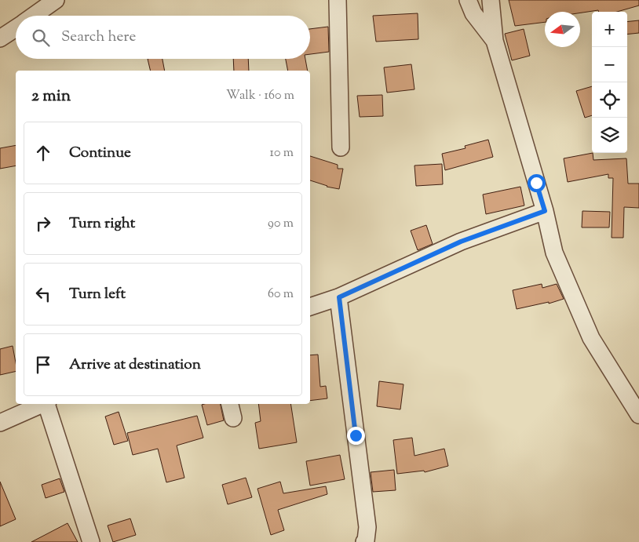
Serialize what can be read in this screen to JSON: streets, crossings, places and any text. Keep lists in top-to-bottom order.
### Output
{
  "north": "left",
  "page": {
    "map_buttons": ["+", "−"],
    "search": "Search here",
    "heading": ["2 min", "Walk · 160 m"],
    "list": [
      ["Continue", "10 m"],
      ["Turn right", "90 m"],
      ["Turn left", "60 m"],
      "Arrive at destination"
    ]
  }
}
